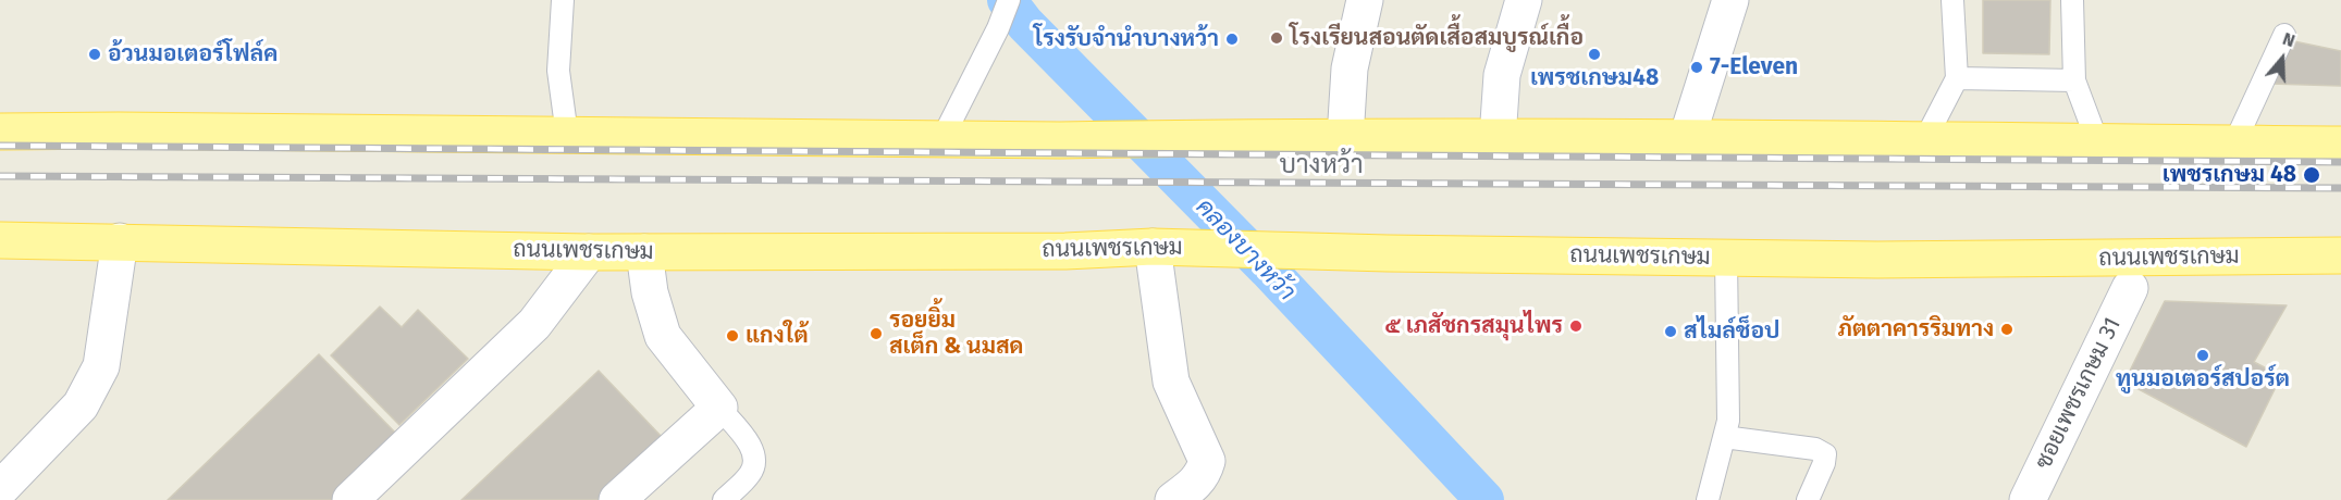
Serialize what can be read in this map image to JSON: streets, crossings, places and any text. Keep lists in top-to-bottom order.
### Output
{
  "streets": {
    "main road": ["ถนนเพชรเกษม"],
    "street": ["ซอยเพชรเกษม 31"]
  },
  "districts": ["บางหว้า"],
  "water": ["คลองบางหว้า"],
  "places": [
    "โรงเรียนสอนตัดเสื้อสมบูรณ์เกื้อ",
    "โรงรับจำนำบางหว้า",
    "อ้วนมอเตอร์โฟล์ค",
    "เพรชเกษม48",
    "7-Eleven",
    "เพชรเกษม 48",
    "๕ เภสัชกรสมุนไพร",
    "ภัตตาคารริมทาง",
    "สไมล์ช็อป",
    "รอยยิ้ม สเต็ก & นมสด",
    "แกงใต้",
    "ทูนมอเตอร์สปอร์ต"
  ],
  "north": "top"
}
